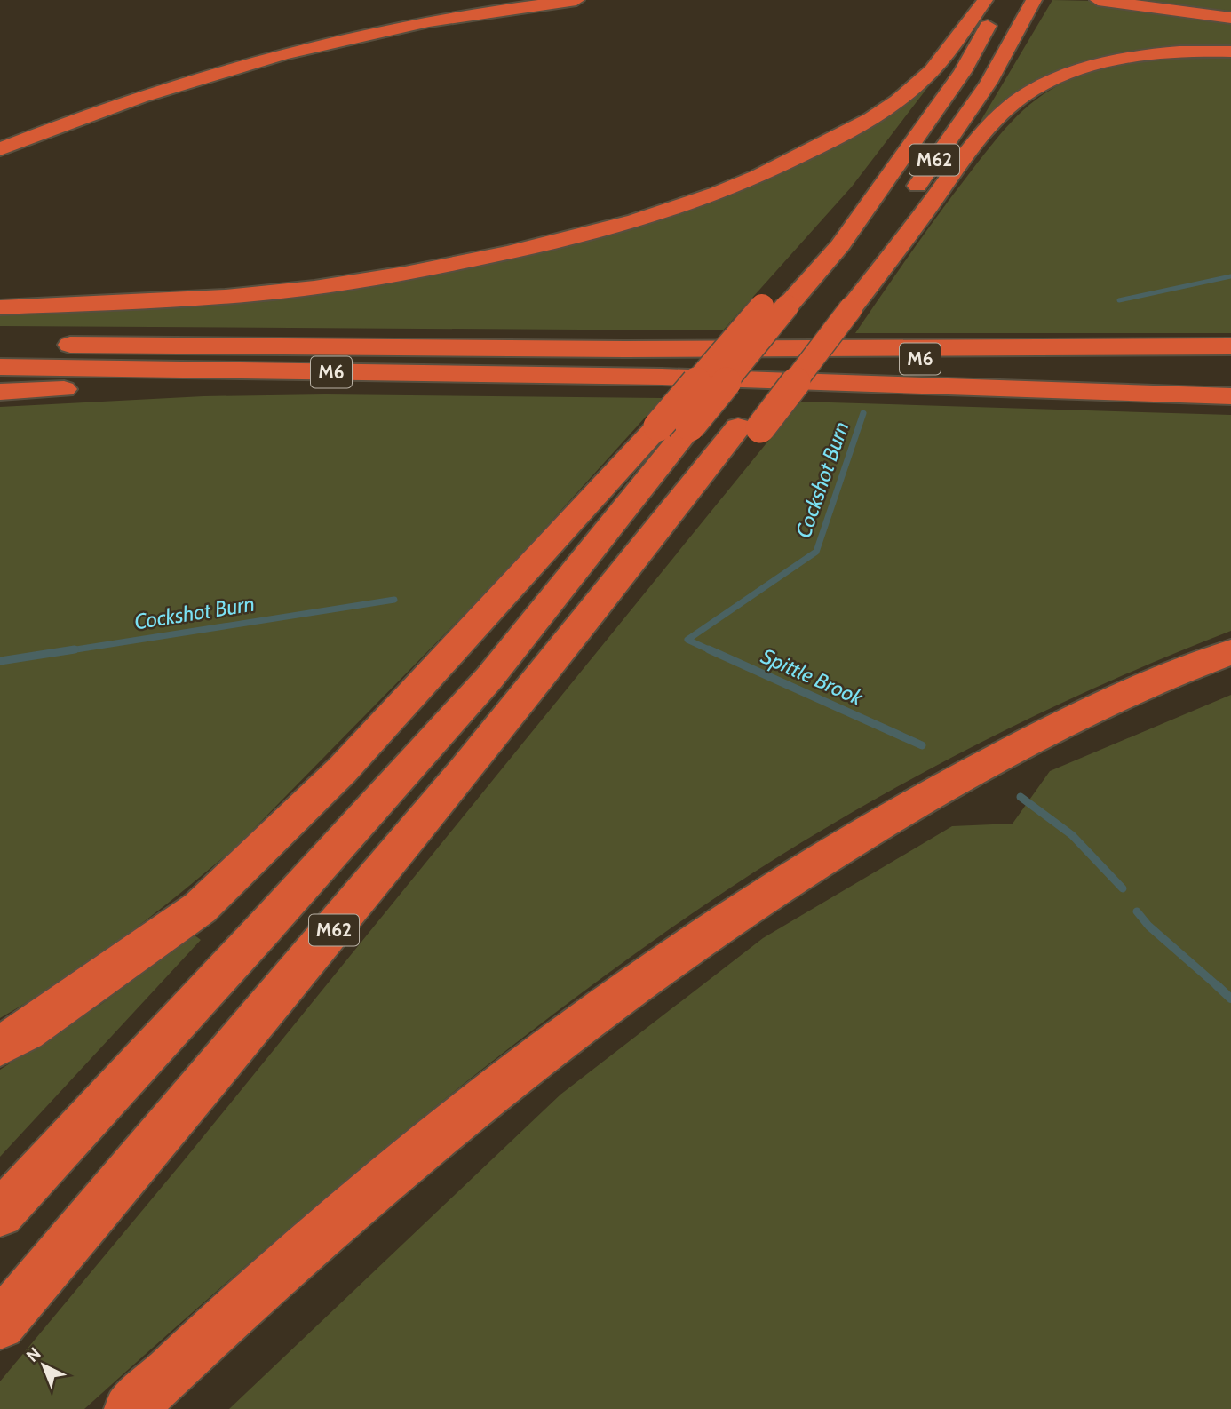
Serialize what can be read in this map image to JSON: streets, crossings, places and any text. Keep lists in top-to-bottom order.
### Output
{
  "streets": {
    "highway": ["M62", "M6"]
  },
  "water": ["Cockshot Burn", "Spittle Brook"],
  "north": "top left"
}
